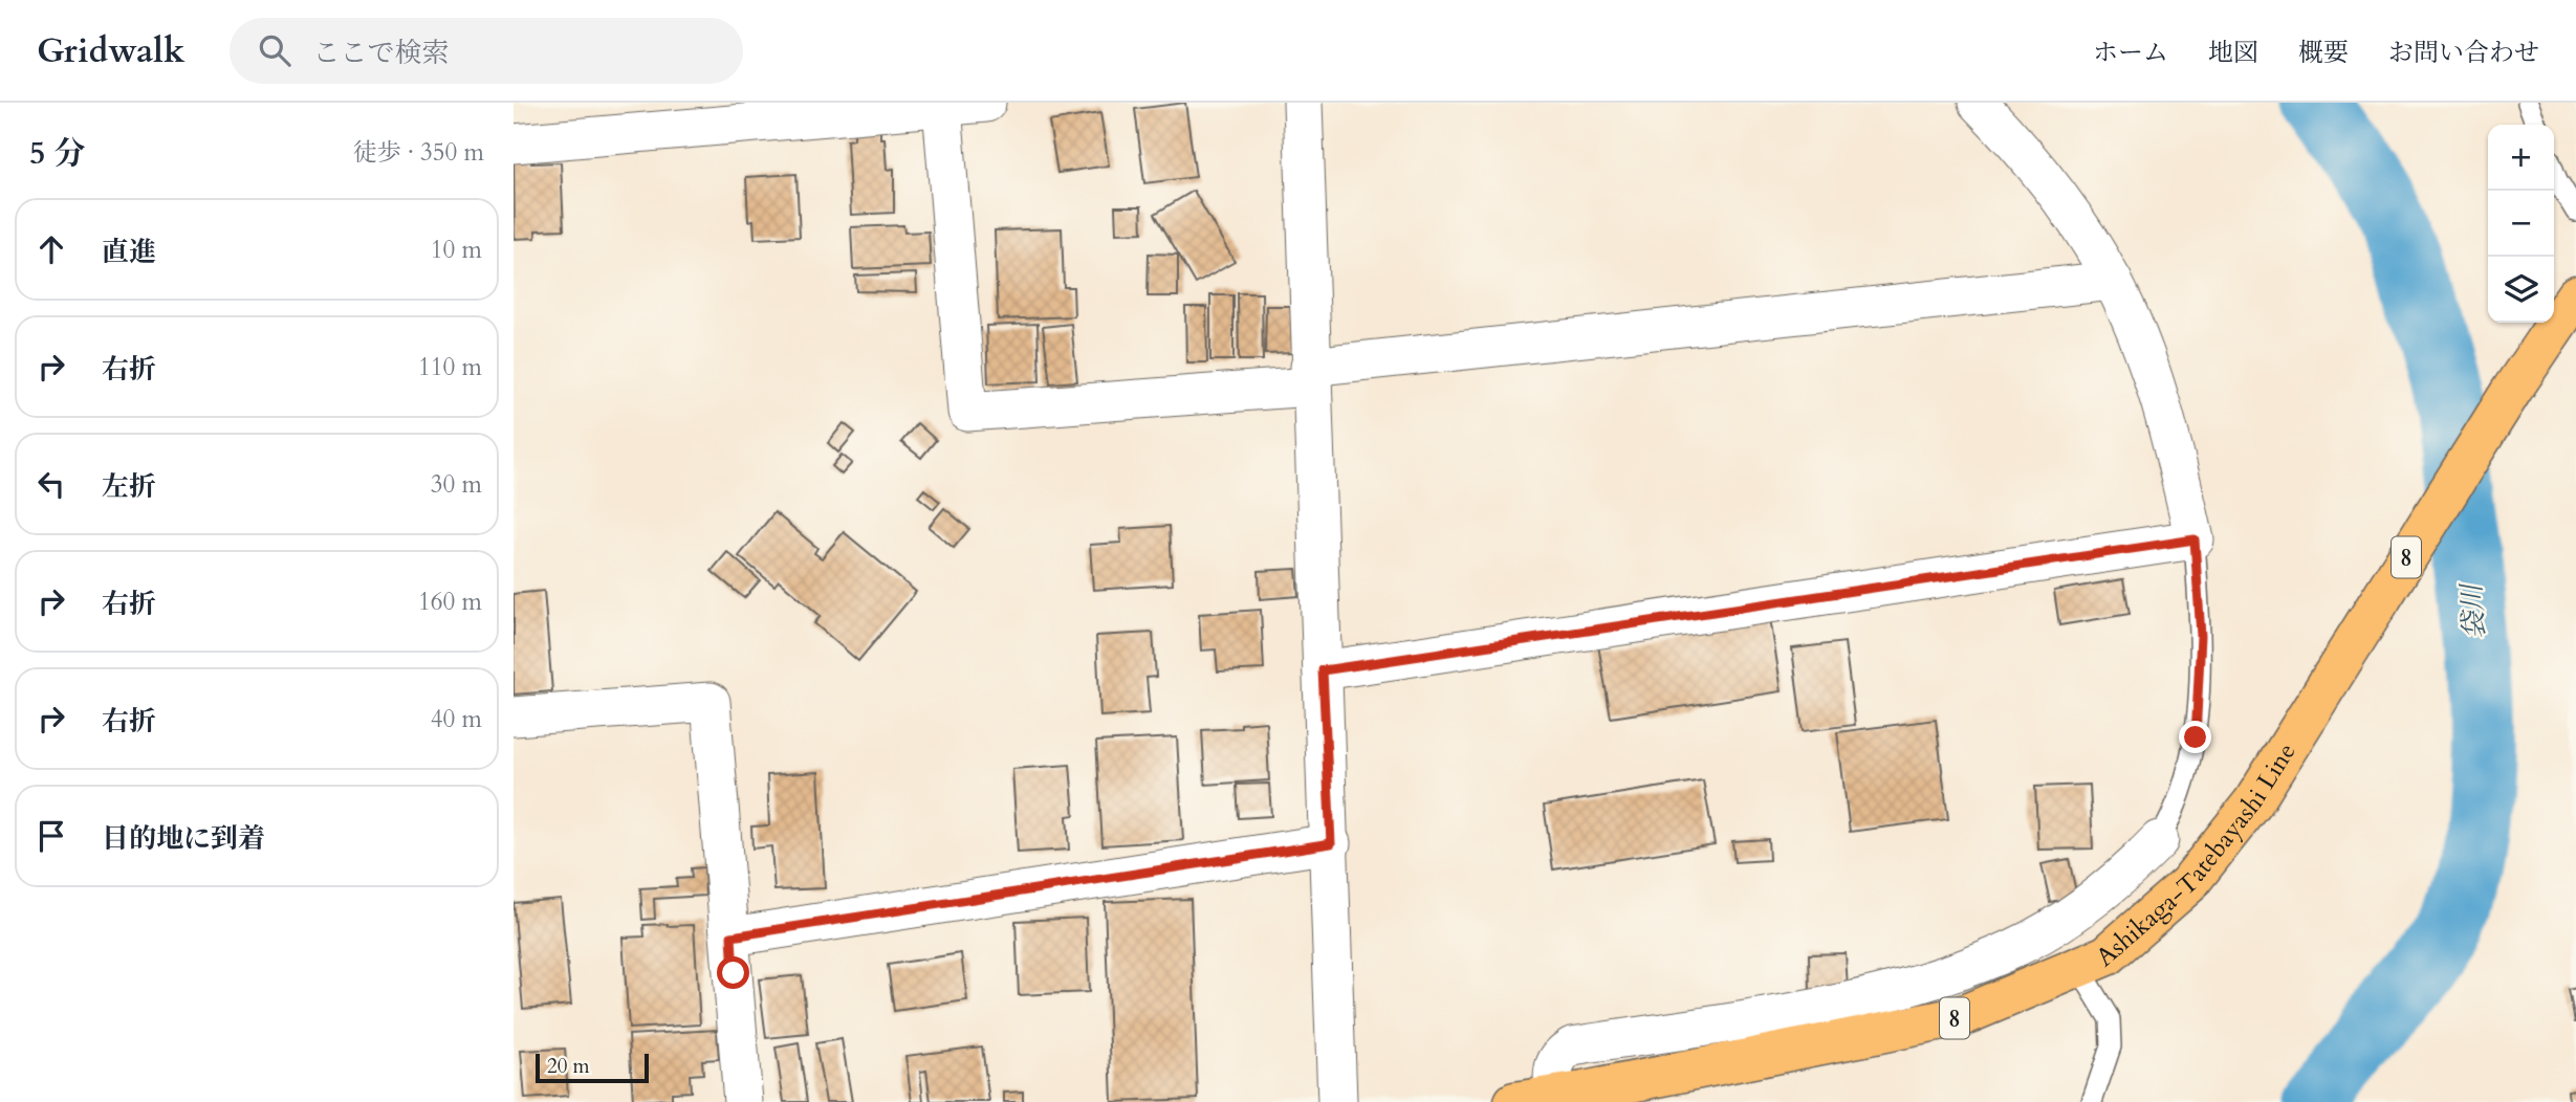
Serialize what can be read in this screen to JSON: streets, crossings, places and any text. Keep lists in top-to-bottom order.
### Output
{
  "streets": {
    "main road": ["8", "Ashikaga-Tatebayashi Line"]
  },
  "crossings": [
    ["8", "Ashikaga-Tatebayashi Line"]
  ],
  "water": ["袋川"],
  "scale_bar": "20 m",
  "page": {
    "header": "Gridwalk",
    "search": "ここで検索",
    "nav": [
      "ホーム",
      "地図",
      "概要",
      "お問い合わせ"
    ],
    "heading": ["5 分", "徒歩 · 350 m"],
    "map_buttons": ["+", "−"],
    "list": [
      ["直進", "10 m"],
      ["右折", "110 m"],
      ["左折", "30 m"],
      ["右折", "160 m"],
      ["右折", "40 m"],
      "目的地に到着"
    ],
    "scale": "20 m"
  }
}
